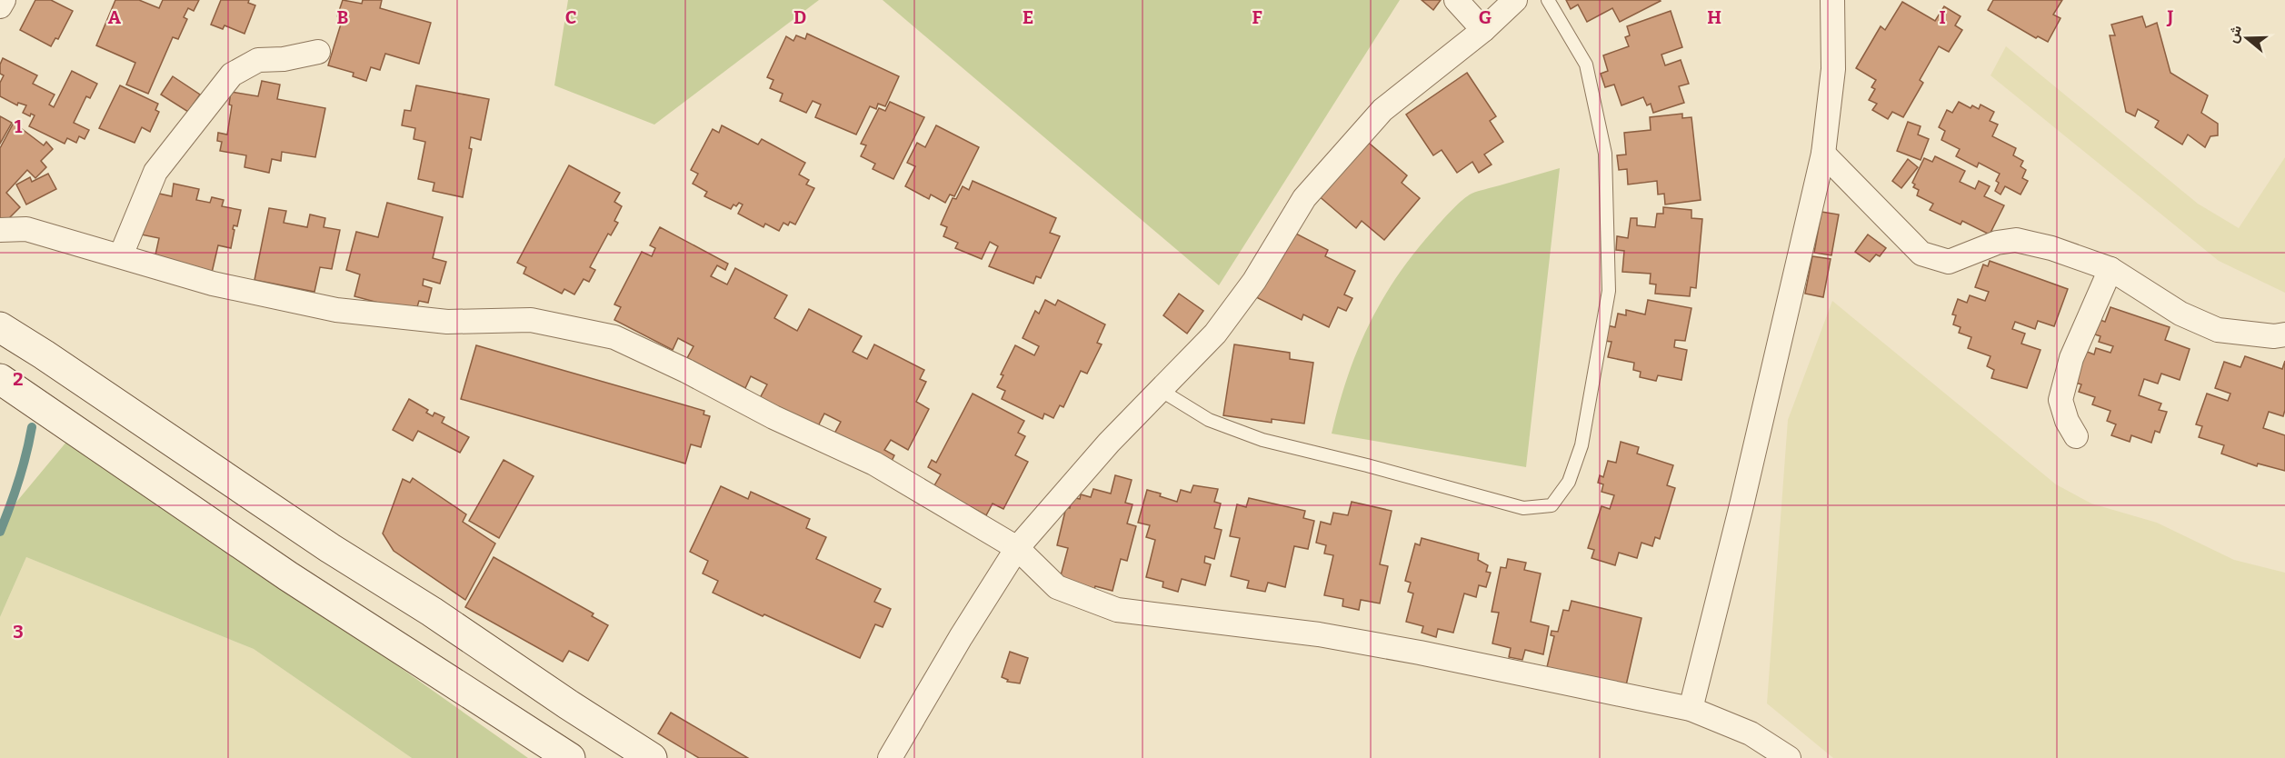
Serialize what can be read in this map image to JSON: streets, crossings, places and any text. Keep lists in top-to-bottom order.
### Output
{
  "north": "left",
  "grid": {
    "columns": [
      "A",
      "B",
      "C",
      "D",
      "E",
      "F",
      "G",
      "H",
      "I",
      "J"
    ],
    "rows": ["1", "2", "3"]
  }
}
